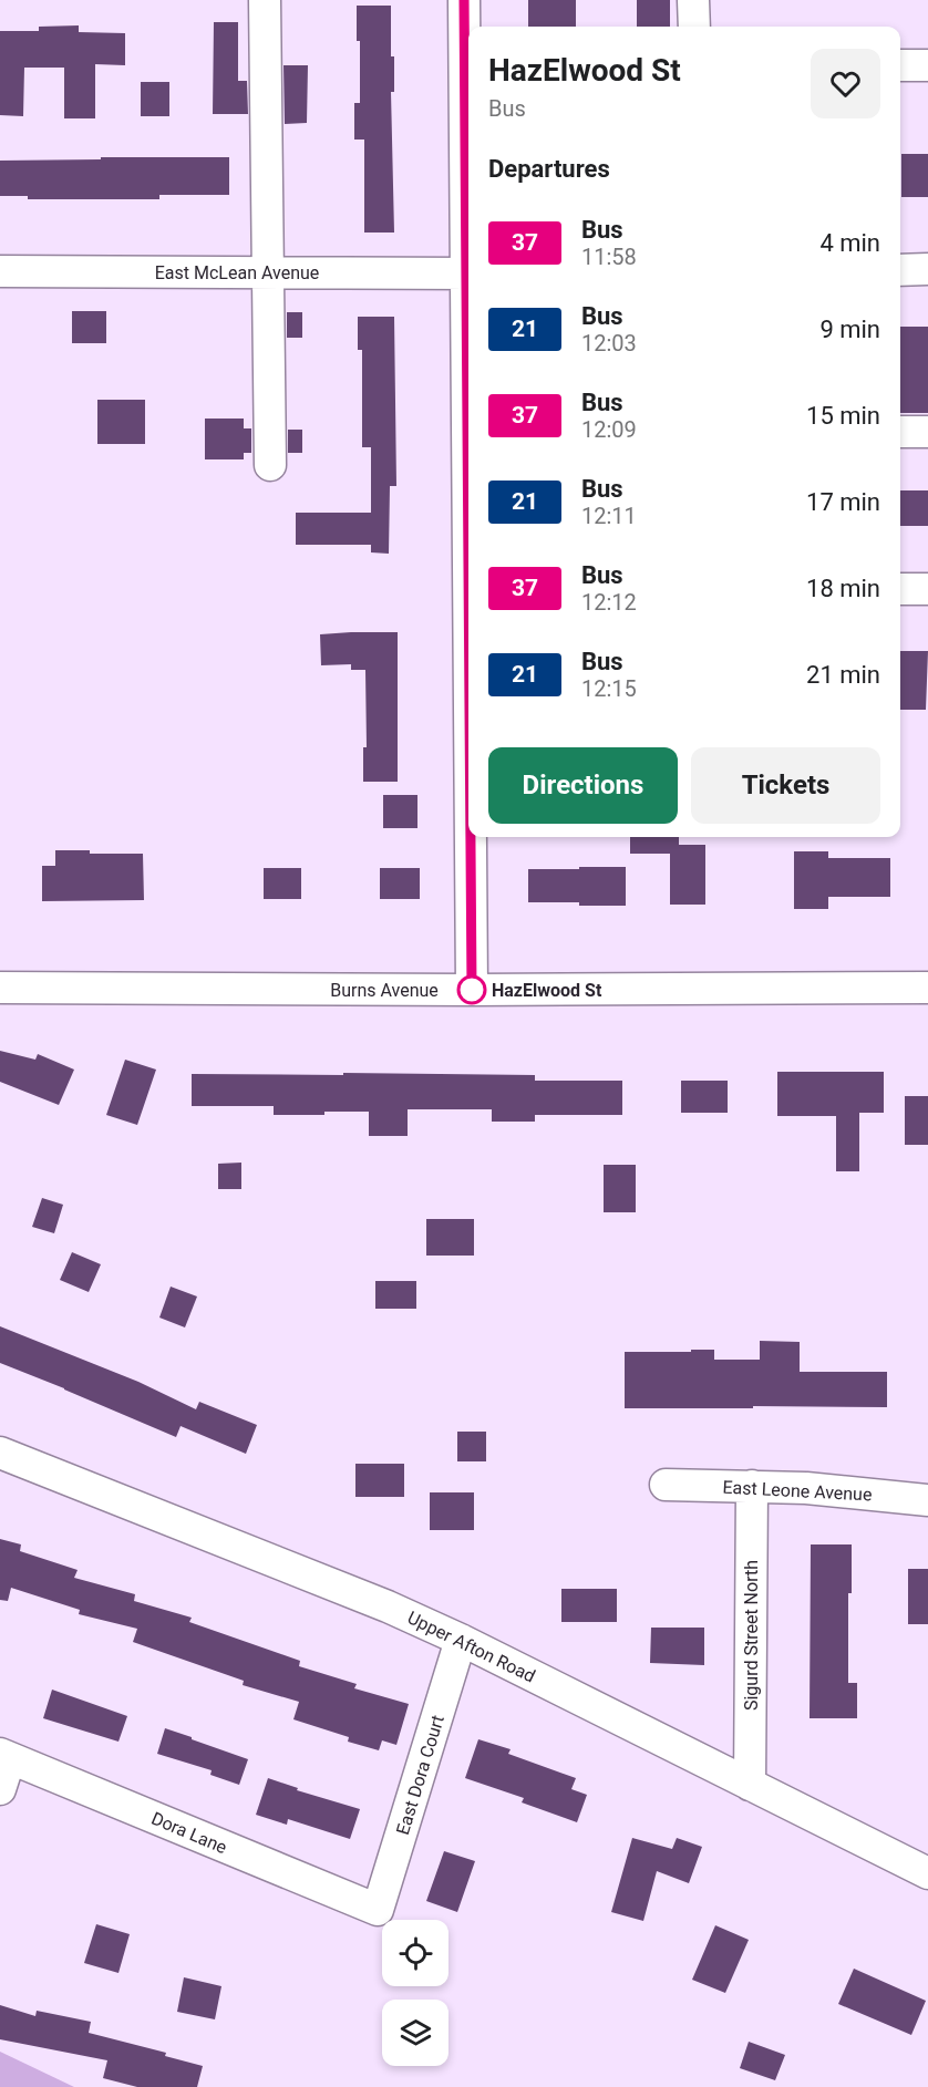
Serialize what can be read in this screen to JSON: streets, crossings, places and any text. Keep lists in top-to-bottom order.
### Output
{
  "streets": {
    "street": [
      "East McLean Avenue",
      "Burns Avenue",
      "East Leone Avenue",
      "Sigurd Street North",
      "Upper Afton Road",
      "East Dora Court",
      "Dora Lane"
    ]
  },
  "crossings": [
    ["East Leone Avenue", "Sigurd Street North"],
    ["Sigurd Street North", "Upper Afton Road"],
    ["Upper Afton Road", "East Dora Court"],
    ["East Dora Court", "Dora Lane"]
  ],
  "places": ["HazElwood St"],
  "lines": ["bus line 37"],
  "page": {
    "heading": [
      ["HazElwood St", "Bus"],
      "Departures"
    ],
    "list": [
      {
        "mark": "37",
        "name": "Bus",
        "note": "11:58",
        "value": "4 min"
      },
      {
        "mark": "21",
        "name": "Bus",
        "note": "12:03",
        "value": "9 min"
      },
      {
        "mark": "37",
        "name": "Bus",
        "note": "12:09",
        "value": "15 min"
      },
      {
        "mark": "21",
        "name": "Bus",
        "note": "12:11",
        "value": "17 min"
      },
      {
        "mark": "37",
        "name": "Bus",
        "note": "12:12",
        "value": "18 min"
      },
      {
        "mark": "21",
        "name": "Bus",
        "note": "12:15",
        "value": "21 min"
      }
    ],
    "buttons": ["Directions", "Tickets"]
  }
}
